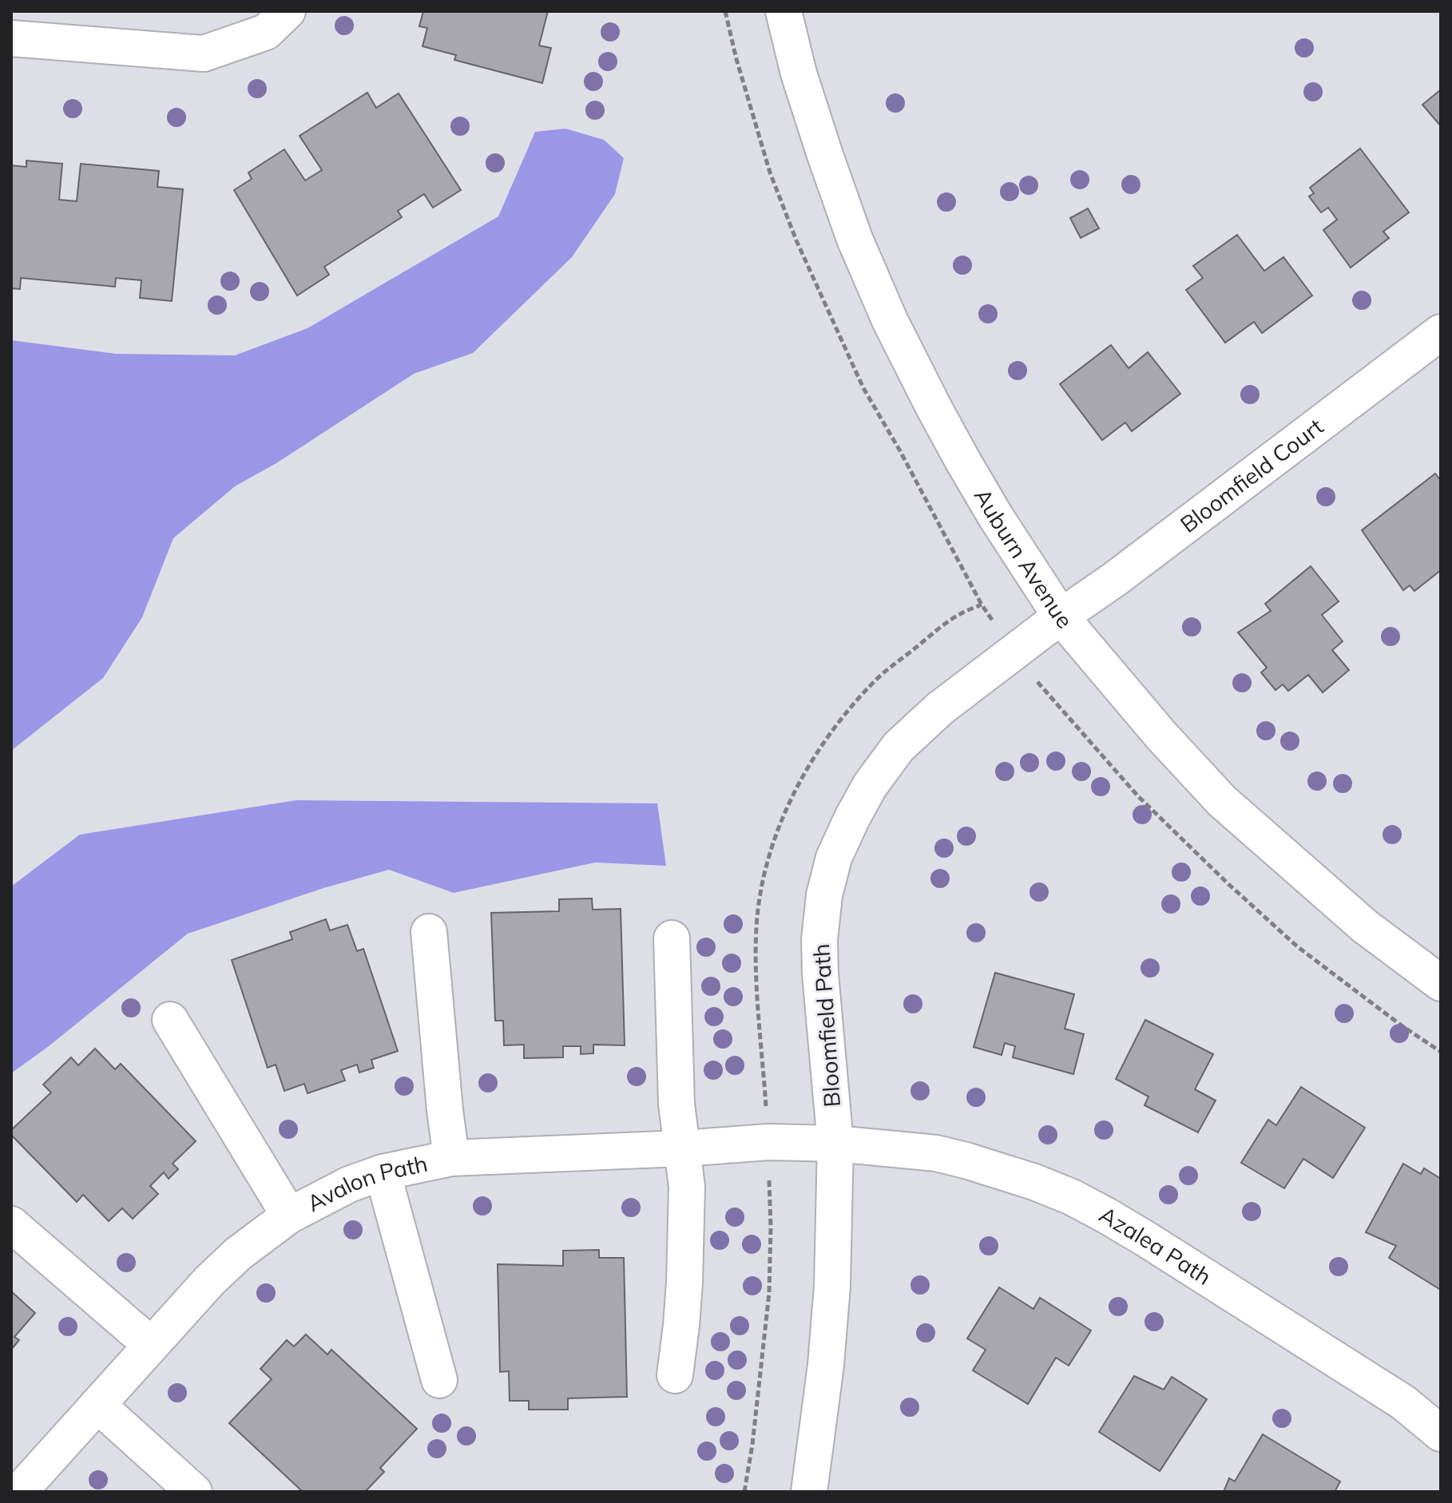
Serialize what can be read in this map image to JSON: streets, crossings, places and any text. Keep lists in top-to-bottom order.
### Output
{
  "streets": {
    "street": [
      "Bloomfield Court",
      "Auburn Avenue",
      "Bloomfield Path",
      "Avalon Path",
      "Azalea Path"
    ]
  },
  "crossings": [
    ["Bloomfield Court", "Auburn Avenue"],
    ["Bloomfield Court", "Bloomfield Path"],
    ["Auburn Avenue", "Bloomfield Path"],
    ["Bloomfield Path", "Avalon Path"],
    ["Bloomfield Path", "Azalea Path"],
    ["Avalon Path", "Azalea Path"]
  ]
}
